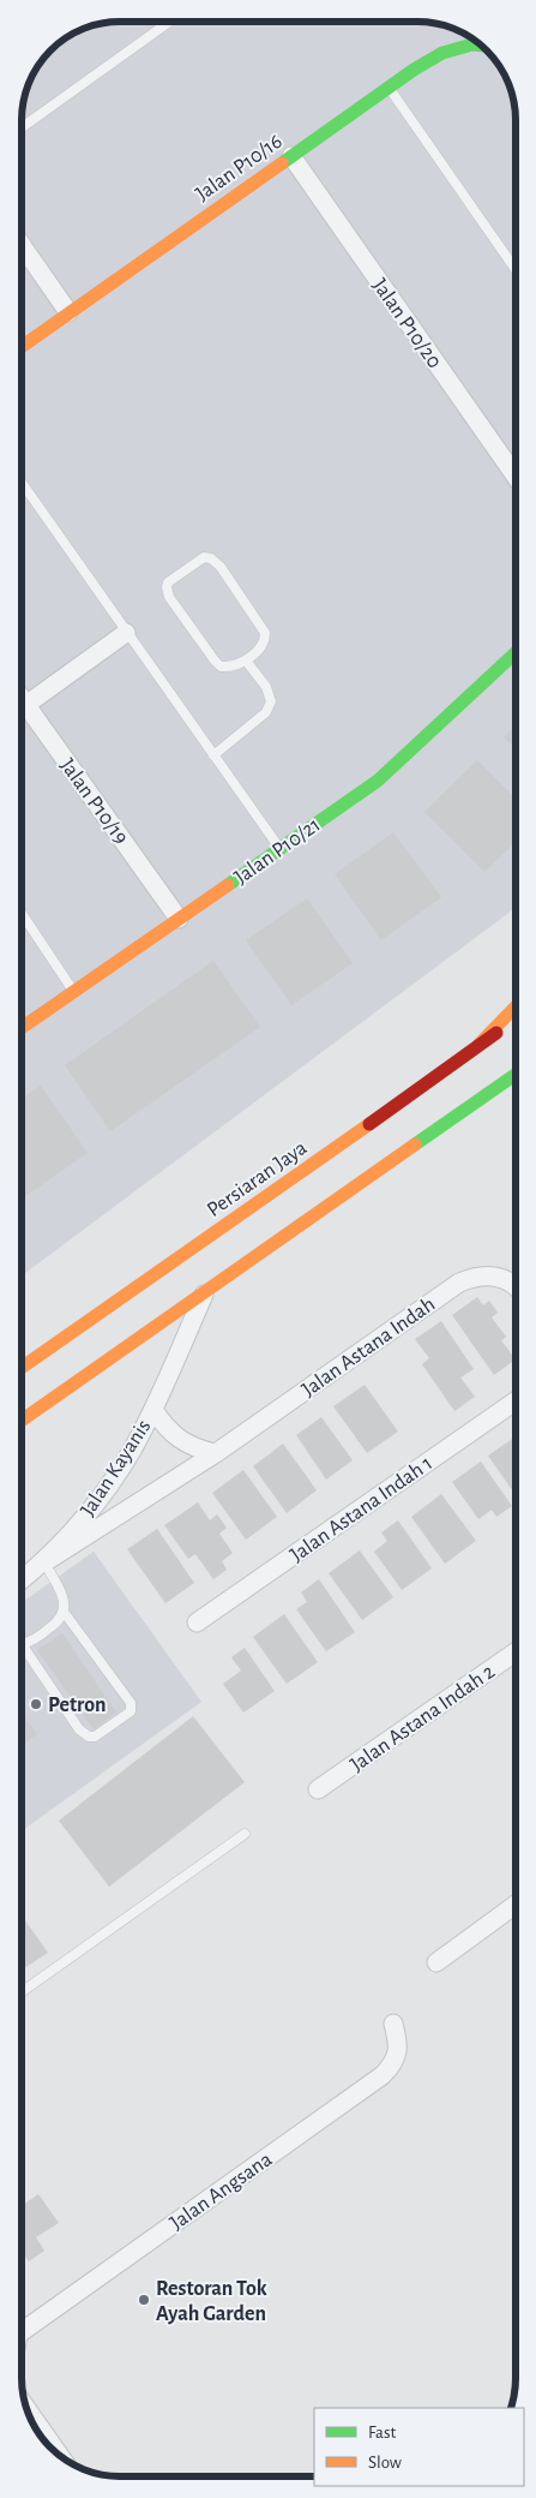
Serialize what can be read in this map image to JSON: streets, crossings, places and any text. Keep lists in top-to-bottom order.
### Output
{
  "streets": {
    "main road": ["Jalan P10/16", "Jalan P10/21", "Persiaran Jaya"],
    "street": [
      "Jalan P10/20",
      "Jalan P10/19",
      "Jalan Astana Indah",
      "Jalan Kayanis",
      "Jalan Astana Indah 1",
      "Jalan Astana Indah 2",
      "Jalan Angsana"
    ]
  },
  "crossings": [
    ["Jalan P10/16", "Jalan P10/20"],
    ["Jalan P10/19", "Jalan P10/21"],
    ["Jalan Astana Indah", "Jalan Kayanis"]
  ],
  "places": ["Petron", "Restoran Tok Ayah Garden"],
  "legend": ["Fast", "Slow"]
}
